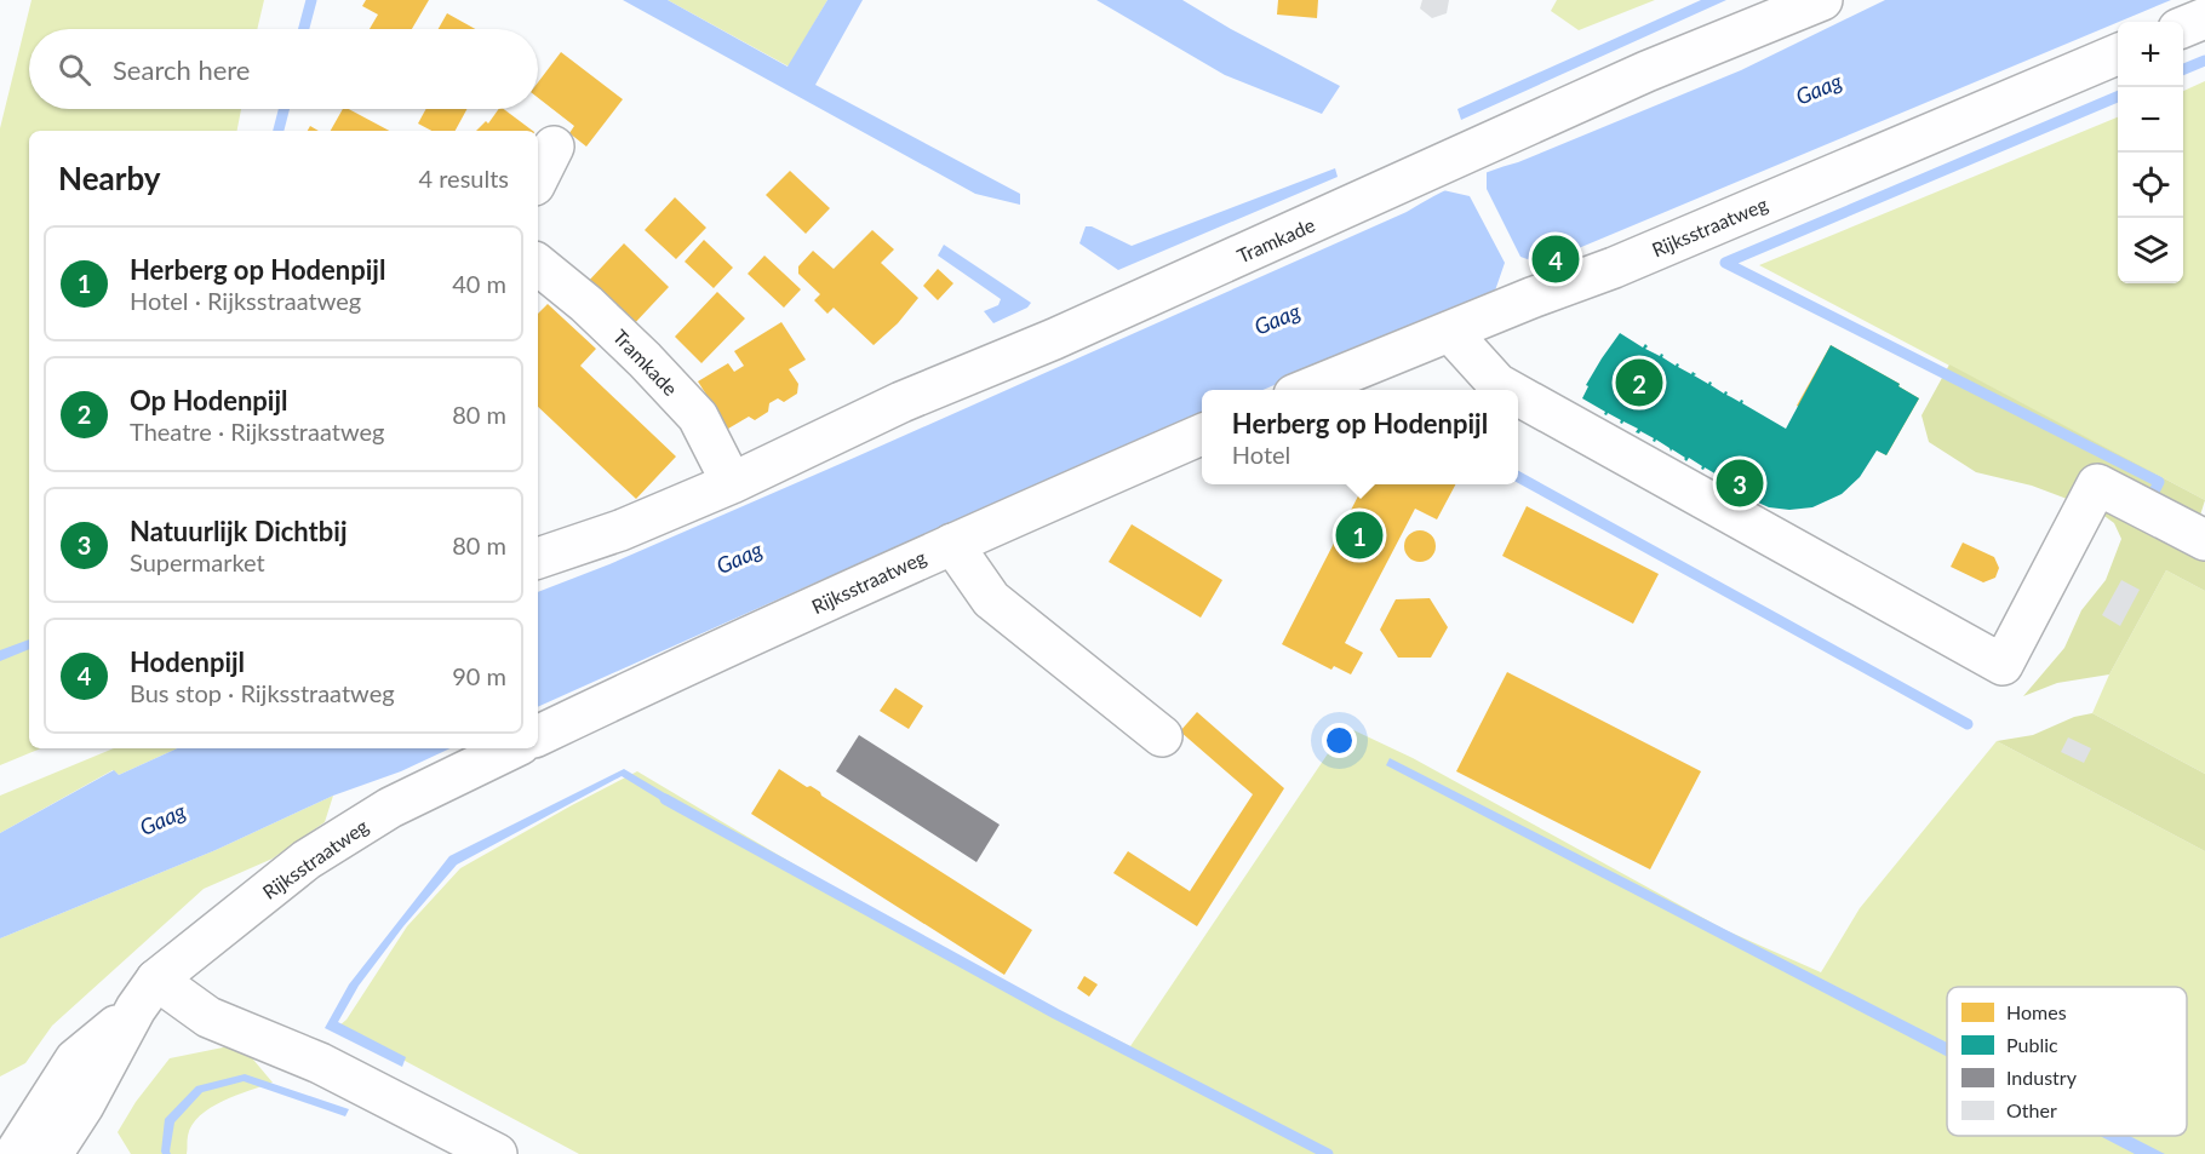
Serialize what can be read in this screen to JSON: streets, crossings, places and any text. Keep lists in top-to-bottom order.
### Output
{
  "streets": {
    "main road": ["Rijksstraatweg", "Tramkade"]
  },
  "water": ["Gaag"],
  "legend": [
    "Homes",
    "Public",
    "Industry",
    "Other"
  ],
  "page": {
    "map_buttons": ["+", "−"],
    "search": "Search here",
    "heading": ["Nearby", "4 results"],
    "list": [
      {
        "mark": "1",
        "name": "Herberg op Hodenpijl",
        "note": "Hotel · Rijksstraatweg",
        "value": "40 m"
      },
      {
        "mark": "2",
        "name": "Op Hodenpijl",
        "note": "Theatre · Rijksstraatweg",
        "value": "80 m"
      },
      {
        "mark": "3",
        "name": "Natuurlijk Dichtbij",
        "note": "Supermarket",
        "value": "80 m"
      },
      {
        "mark": "4",
        "name": "Hodenpijl",
        "note": "Bus stop · Rijksstraatweg",
        "value": "90 m"
      }
    ],
    "pins": [
      "4",
      "2",
      "3",
      "1"
    ],
    "popup": ["Herberg op Hodenpijl", "Hotel"]
  }
}
